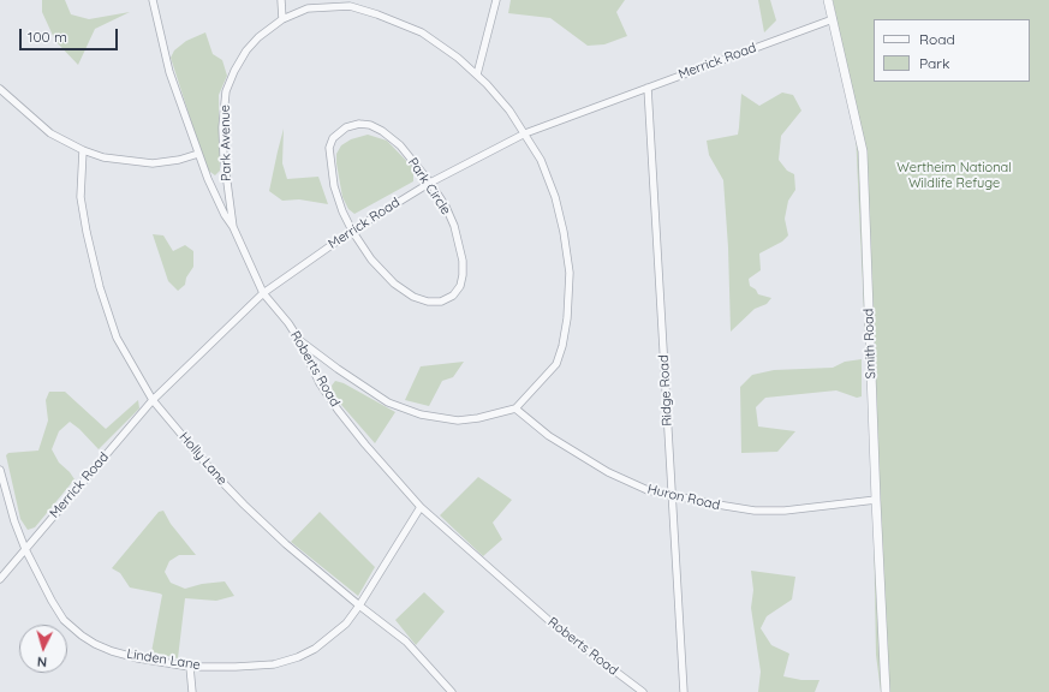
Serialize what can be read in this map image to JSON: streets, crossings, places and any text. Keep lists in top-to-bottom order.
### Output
{
  "streets": {
    "street": [
      "Merrick Road",
      "Park Avenue",
      "Park Circle",
      "Smith Road",
      "Roberts Road",
      "Ridge Road",
      "Holly Lane",
      "Huron Road",
      "Linden Lane"
    ]
  },
  "crossings": [
    ["Merrick Road", "Park Avenue"],
    ["Merrick Road", "Park Circle"],
    ["Merrick Road", "Smith Road"],
    ["Merrick Road", "Roberts Road"],
    ["Merrick Road", "Ridge Road"],
    ["Merrick Road", "Holly Lane"],
    ["Merrick Road", "Linden Lane"],
    ["Park Avenue", "Roberts Road"],
    ["Park Avenue", "Huron Road"],
    ["Smith Road", "Huron Road"],
    ["Roberts Road", "Linden Lane"],
    ["Ridge Road", "Huron Road"],
    ["Holly Lane", "Linden Lane"]
  ],
  "parks": ["Wertheim National Wildlife Refuge"],
  "legend": ["Road", "Park"],
  "scale_bar": "100 m",
  "north": "bottom"
}
